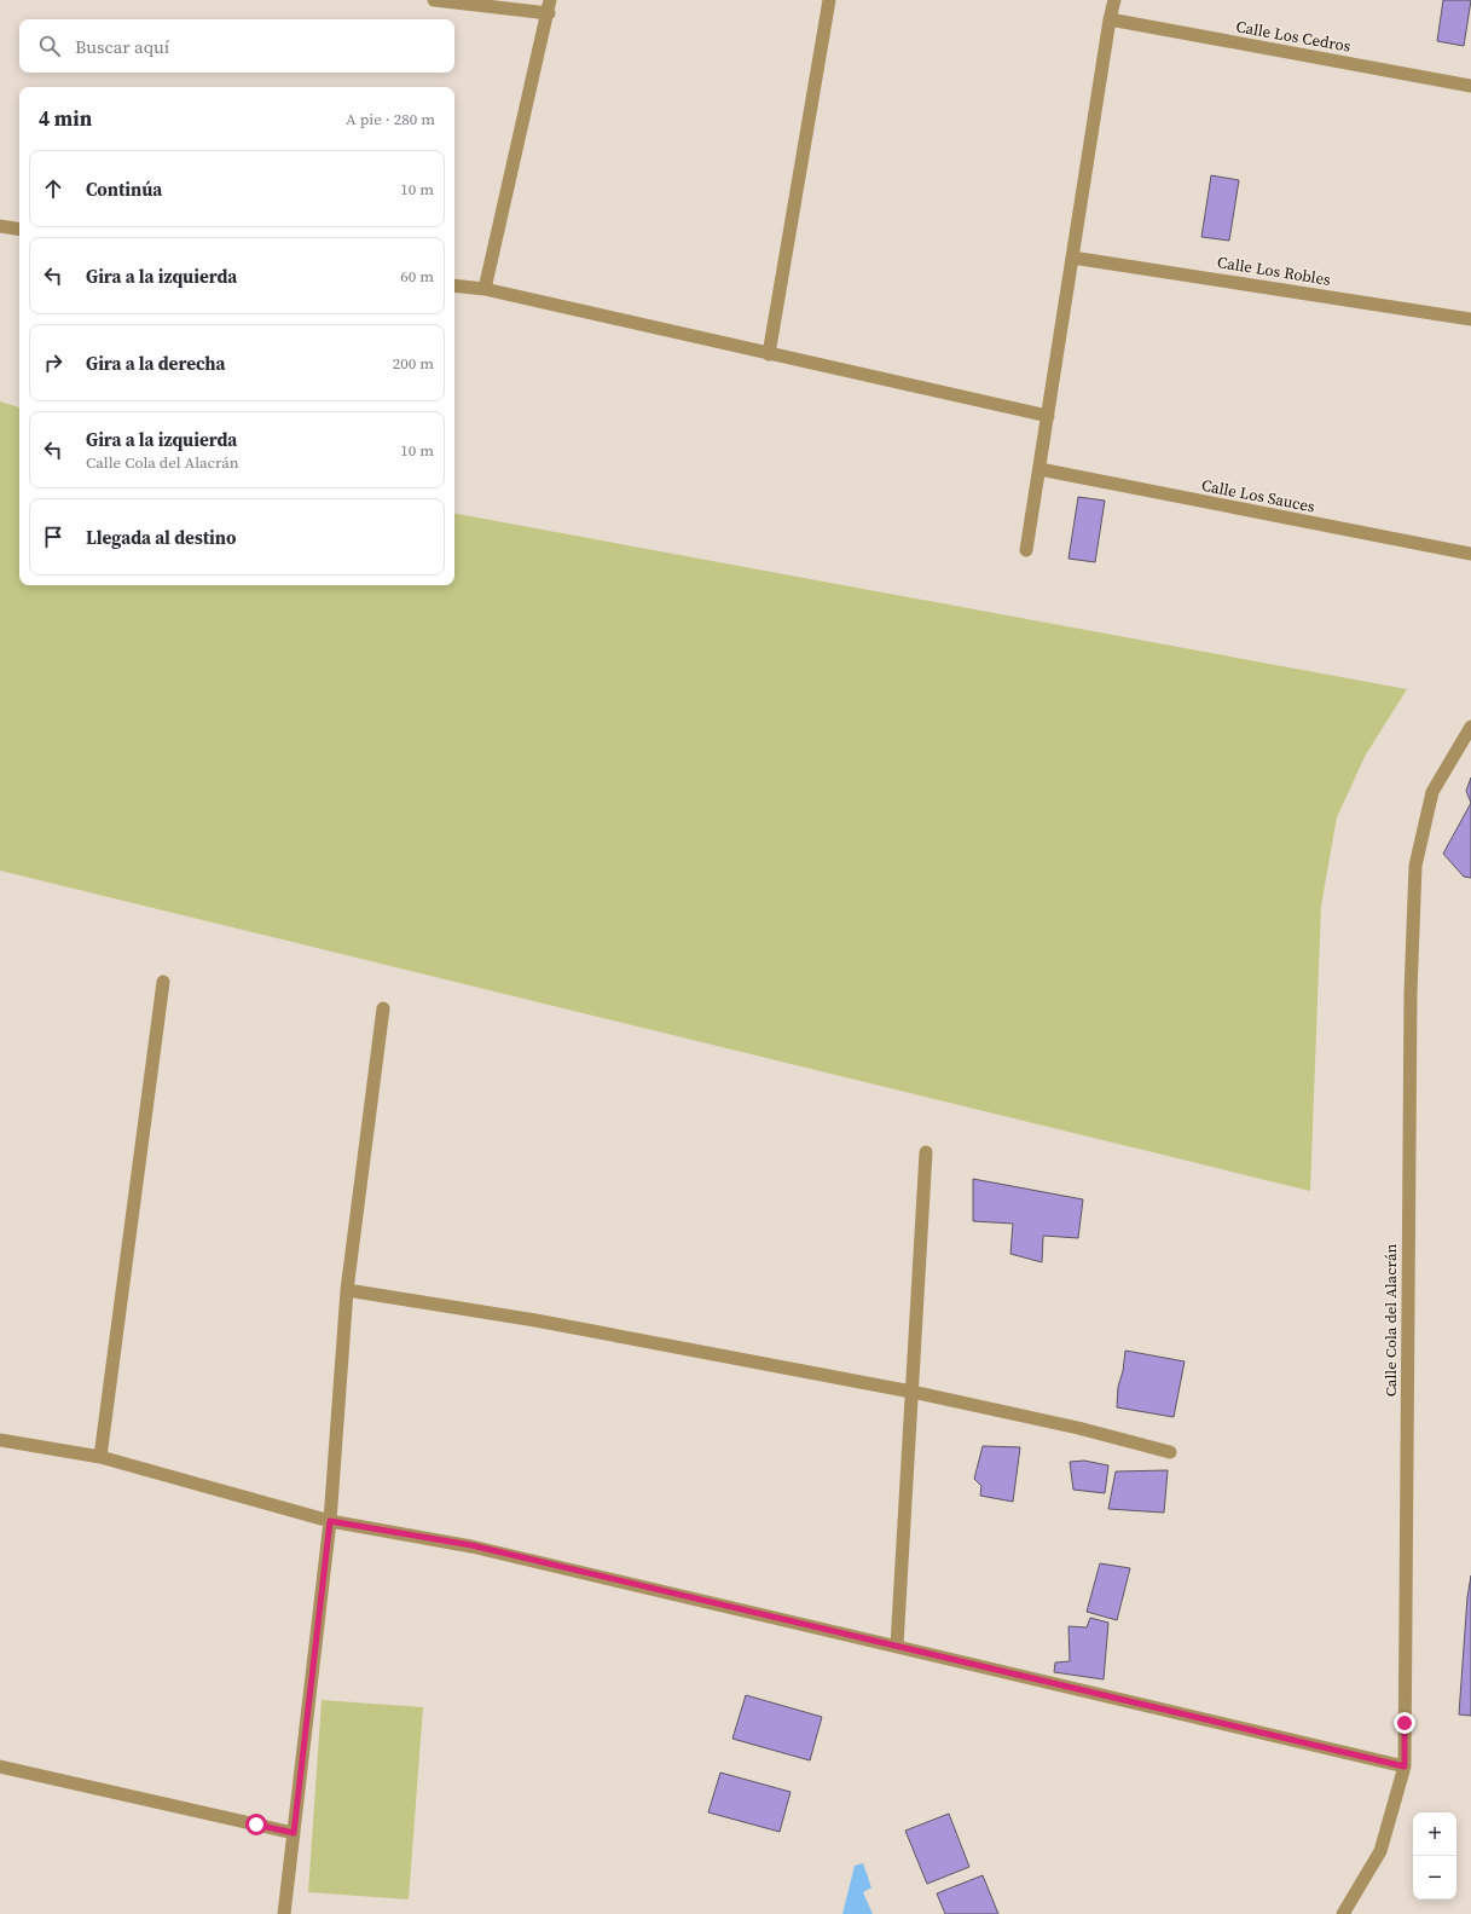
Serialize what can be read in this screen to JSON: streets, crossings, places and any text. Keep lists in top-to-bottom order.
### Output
{
  "streets": {
    "street": [
      "Calle Los Cedros",
      "Calle Los Robles",
      "Calle Los Sauces",
      "Calle Cola del Alacrán"
    ]
  },
  "page": {
    "search": "Buscar aquí",
    "heading": ["4 min", "A pie · 280 m"],
    "list": [
      ["Continúa", "10 m"],
      ["Gira a la izquierda", "60 m"],
      ["Gira a la derecha", "200 m"],
      ["Gira a la izquierda", "Calle Cola del Alacrán", "10 m"],
      "Llegada al destino"
    ],
    "map_buttons": ["+", "−"]
  }
}
